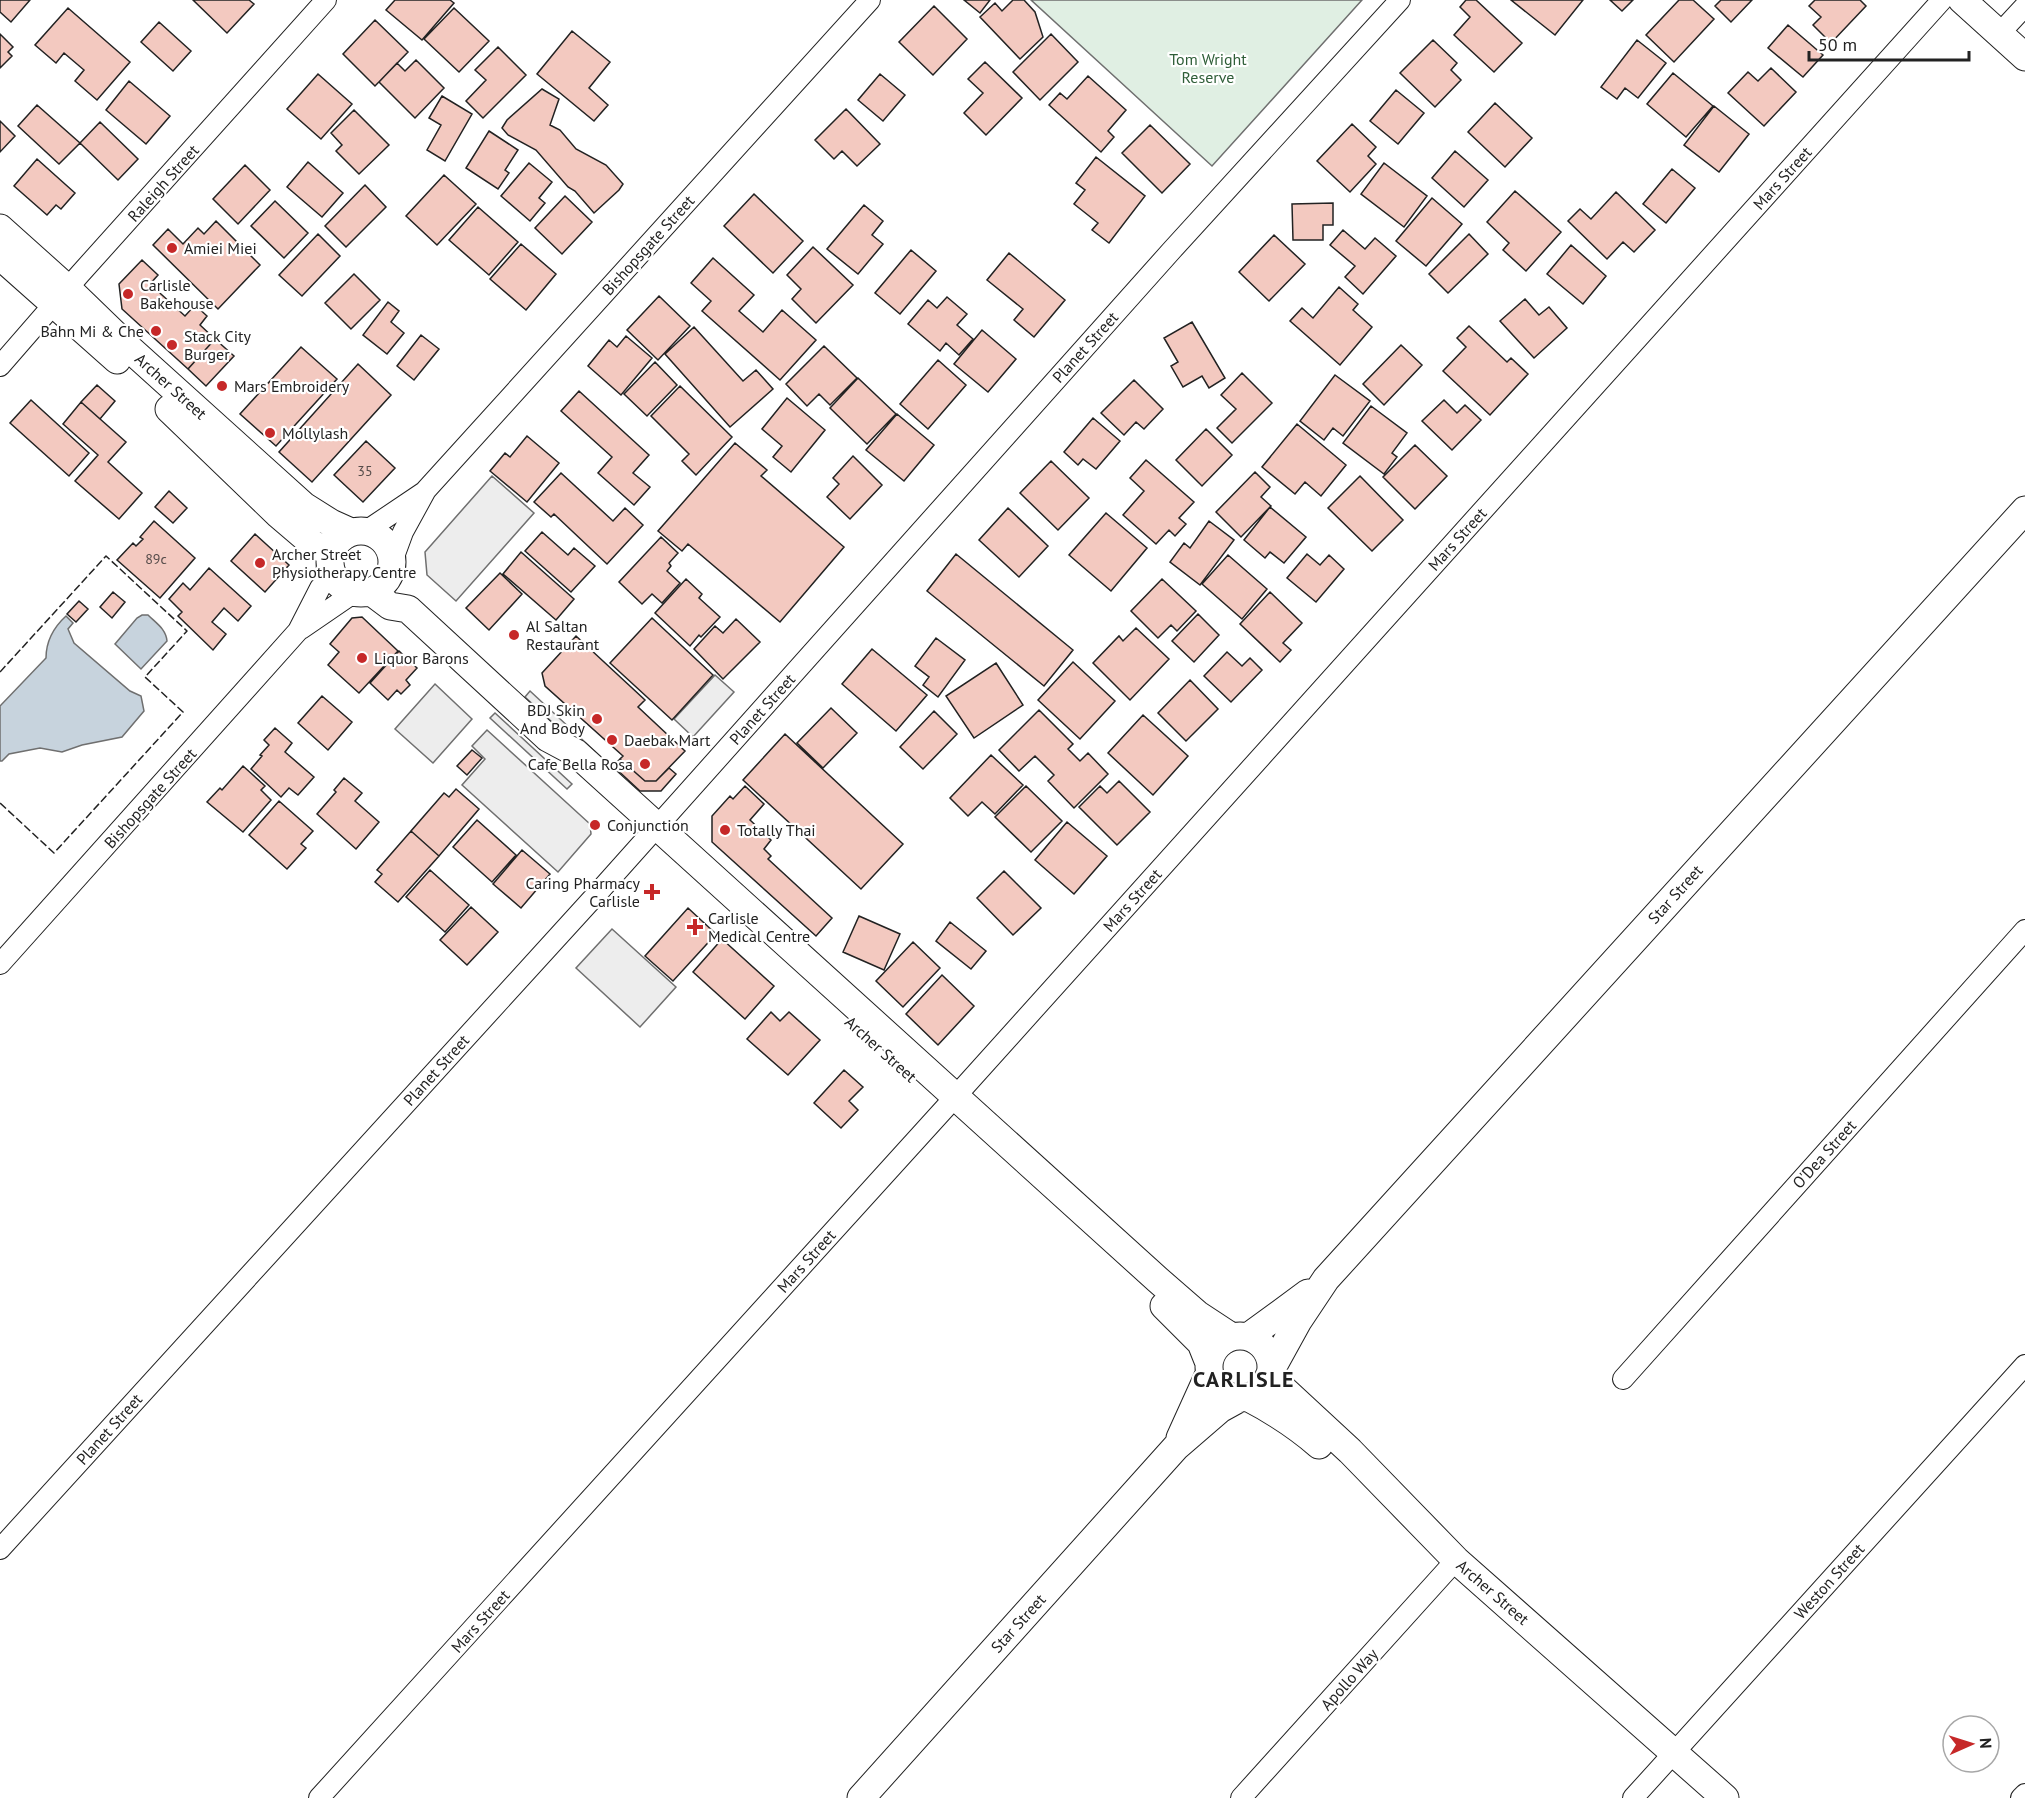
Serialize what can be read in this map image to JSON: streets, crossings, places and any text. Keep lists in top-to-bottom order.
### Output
{
  "streets": {
    "main road": ["Archer Street", "Star Street"],
    "street": [
      "Mars Street",
      "Raleigh Street",
      "Bishopsgate Street",
      "Planet Street",
      "O'Dea Street",
      "Weston Street",
      "Apollo Way"
    ]
  },
  "crossings": [
    ["Mars Street", "Archer Street"],
    ["Raleigh Street", "Archer Street"],
    ["Bishopsgate Street", "Archer Street"],
    ["Planet Street", "Archer Street"],
    ["Archer Street", "Star Street"],
    ["Archer Street", "Weston Street"],
    ["Archer Street", "Apollo Way"]
  ],
  "districts": ["CARLISLE"],
  "parks": ["Tom Wright Reserve"],
  "places": {
    "other": [
      "Amiei Miei",
      "Carlisle Bakehouse",
      "Bahn Mi & Che",
      "Stack City Burger",
      "Mars Embroidery",
      "Mollylash",
      "Archer Street Physiotherapy Centre",
      "Al Saltan Restaurant",
      "Liquor Barons",
      "BDJ Skin And Body",
      "Daebak Mart",
      "Cafe Bella Rosa",
      "Conjunction",
      "Totally Thai"
    ],
    "health": ["Caring Pharmacy Carlisle", "Carlisle Medical Centre"]
  },
  "house_numbers": ["35", "89c"],
  "scale_bar": "50 m",
  "north": "right"
}
